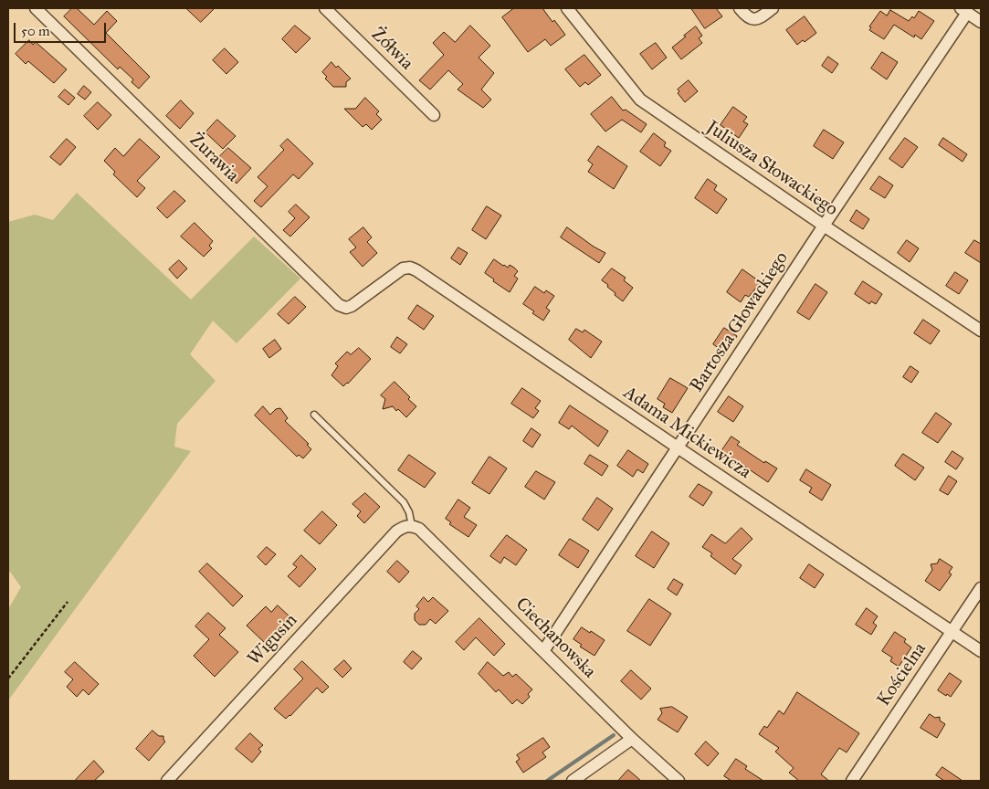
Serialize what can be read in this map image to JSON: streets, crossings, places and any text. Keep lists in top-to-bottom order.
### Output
{
  "streets": {
    "street": [
      "Żółwia",
      "Żurawia",
      "Juliusza Słowackiego",
      "Bartosza Głowackiego",
      "Adama Mickiewicza",
      "Ciechanowska",
      "Wigusin",
      "Kościelna"
    ]
  },
  "crossings": [
    ["Żurawia", "Adama Mickiewicza"],
    ["Juliusza Słowackiego", "Bartosza Głowackiego"],
    ["Bartosza Głowackiego", "Adama Mickiewicza"],
    ["Bartosza Głowackiego", "Ciechanowska"],
    ["Adama Mickiewicza", "Kościelna"],
    ["Ciechanowska", "Wigusin"]
  ],
  "scale_bar": "50 m"
}
